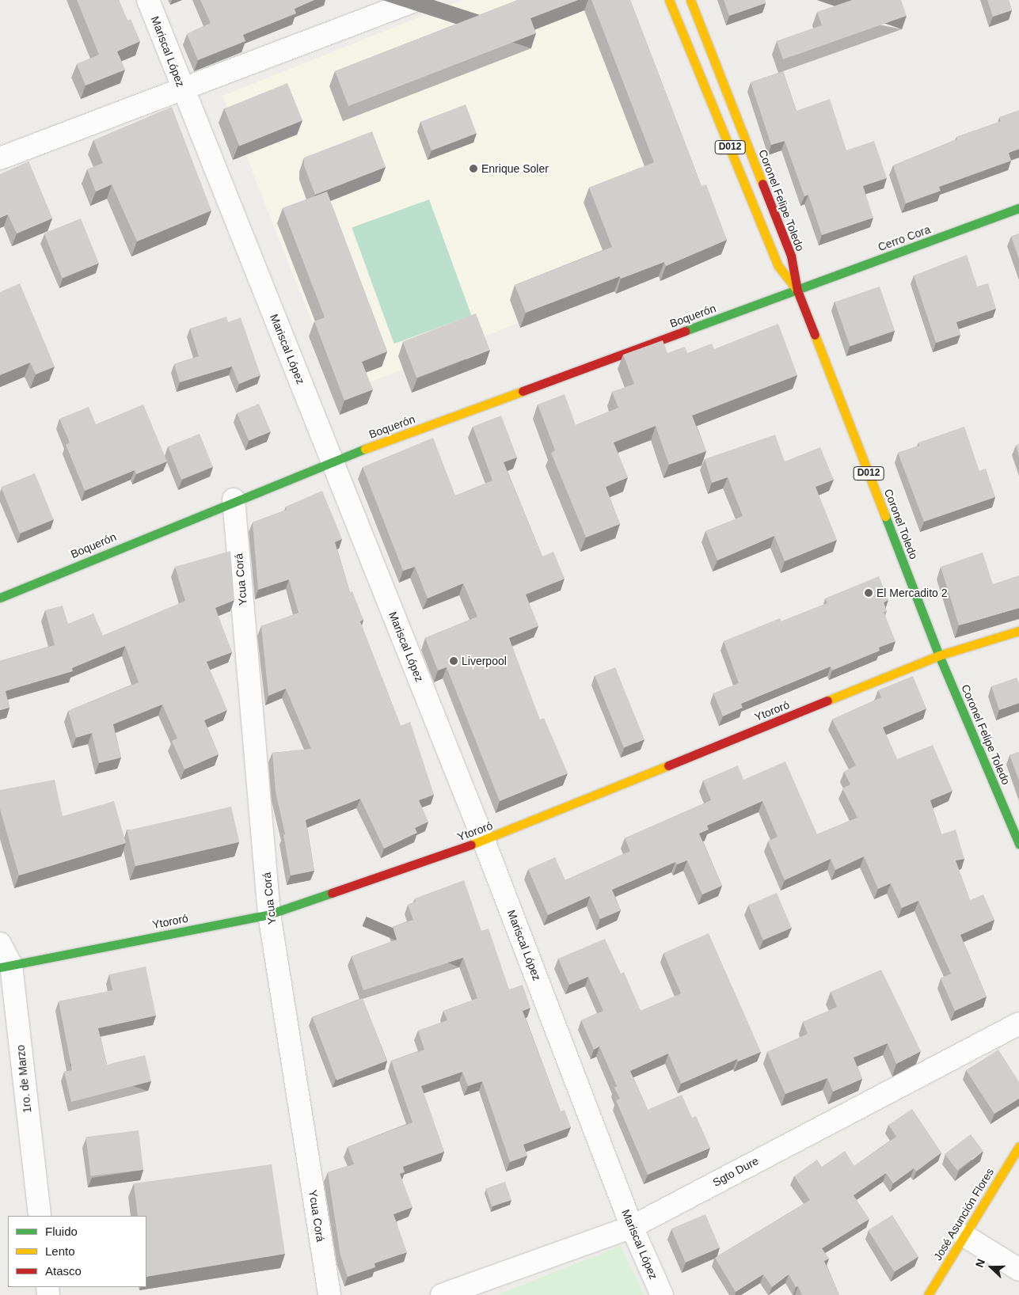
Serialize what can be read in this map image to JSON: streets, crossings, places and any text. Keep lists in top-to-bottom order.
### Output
{
  "streets": {
    "street": [
      "Mariscal López",
      "D012",
      "Coronel Felipe Toledo",
      "Cerro Cora",
      "Boquerón",
      "Coronel Toledo",
      "Ycua Corá",
      "Ytororó",
      "1ro. de Marzo",
      "Sgto Dure",
      "José Asunción Flores"
    ]
  },
  "crossings": [
    ["Mariscal López", "Boquerón"],
    ["Mariscal López", "Ytororó"],
    ["Mariscal López", "Sgto Dure"],
    ["D012", "Coronel Felipe Toledo"],
    ["D012", "Cerro Cora"],
    ["D012", "Boquerón"],
    ["D012", "Coronel Toledo"],
    ["Coronel Felipe Toledo", "Cerro Cora"],
    ["Coronel Felipe Toledo", "Boquerón"],
    ["Coronel Felipe Toledo", "Coronel Toledo"],
    ["Coronel Felipe Toledo", "Ytororó"],
    ["Cerro Cora", "Boquerón"],
    ["Cerro Cora", "Coronel Toledo"],
    ["Boquerón", "Coronel Toledo"],
    ["Boquerón", "Ycua Corá"],
    ["Coronel Toledo", "Ytororó"],
    ["Ycua Corá", "Ytororó"],
    ["Ytororó", "1ro. de Marzo"]
  ],
  "places": ["Enrique Soler", "El Mercadito 2", "Liverpool"],
  "legend": ["Fluido", "Lento", "Atasco"],
  "north": "left"
}
